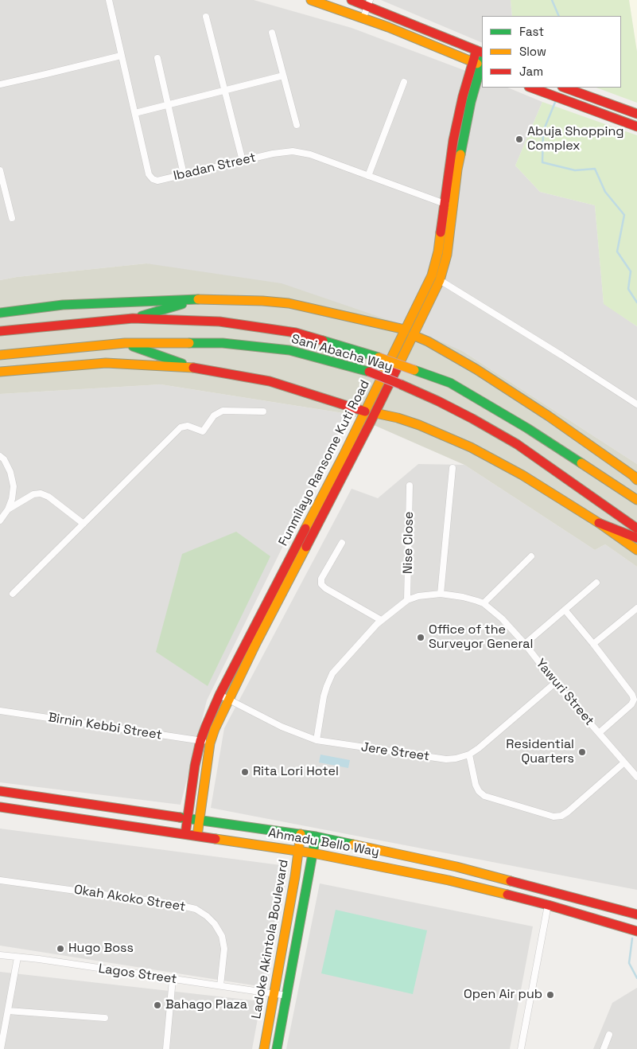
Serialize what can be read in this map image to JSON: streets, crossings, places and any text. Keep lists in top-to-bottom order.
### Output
{
  "streets": {
    "main road": [
      "Sani Abacha Way",
      "Funmilayo Ransome Kuti Road",
      "Ahmadu Bello Way",
      "Ladoke Akintola Boulevard"
    ],
    "street": [
      "Ibadan Street",
      "Nise Close",
      "Yawuri Street",
      "Birnin Kebbi Street",
      "Jere Street",
      "Okah Akoko Street",
      "Lagos Street"
    ]
  },
  "crossings": [
    ["Ibadan Street", "Funmilayo Ransome Kuti Road"],
    ["Funmilayo Ransome Kuti Road", "Birnin Kebbi Street"],
    ["Funmilayo Ransome Kuti Road", "Jere Street"],
    ["Funmilayo Ransome Kuti Road", "Ahmadu Bello Way"],
    ["Nise Close", "Yawuri Street"],
    ["Yawuri Street", "Jere Street"],
    ["Ahmadu Bello Way", "Ladoke Akintola Boulevard"],
    ["Okah Akoko Street", "Lagos Street"],
    ["Ladoke Akintola Boulevard", "Lagos Street"]
  ],
  "places": [
    "Abuja Shopping Complex",
    "Office of the Surveyor General",
    "Residential Quarters",
    "Rita Lori Hotel",
    "Hugo Boss",
    "Open Air pub",
    "Bahago Plaza"
  ],
  "legend": ["Fast", "Slow", "Jam"]
}
